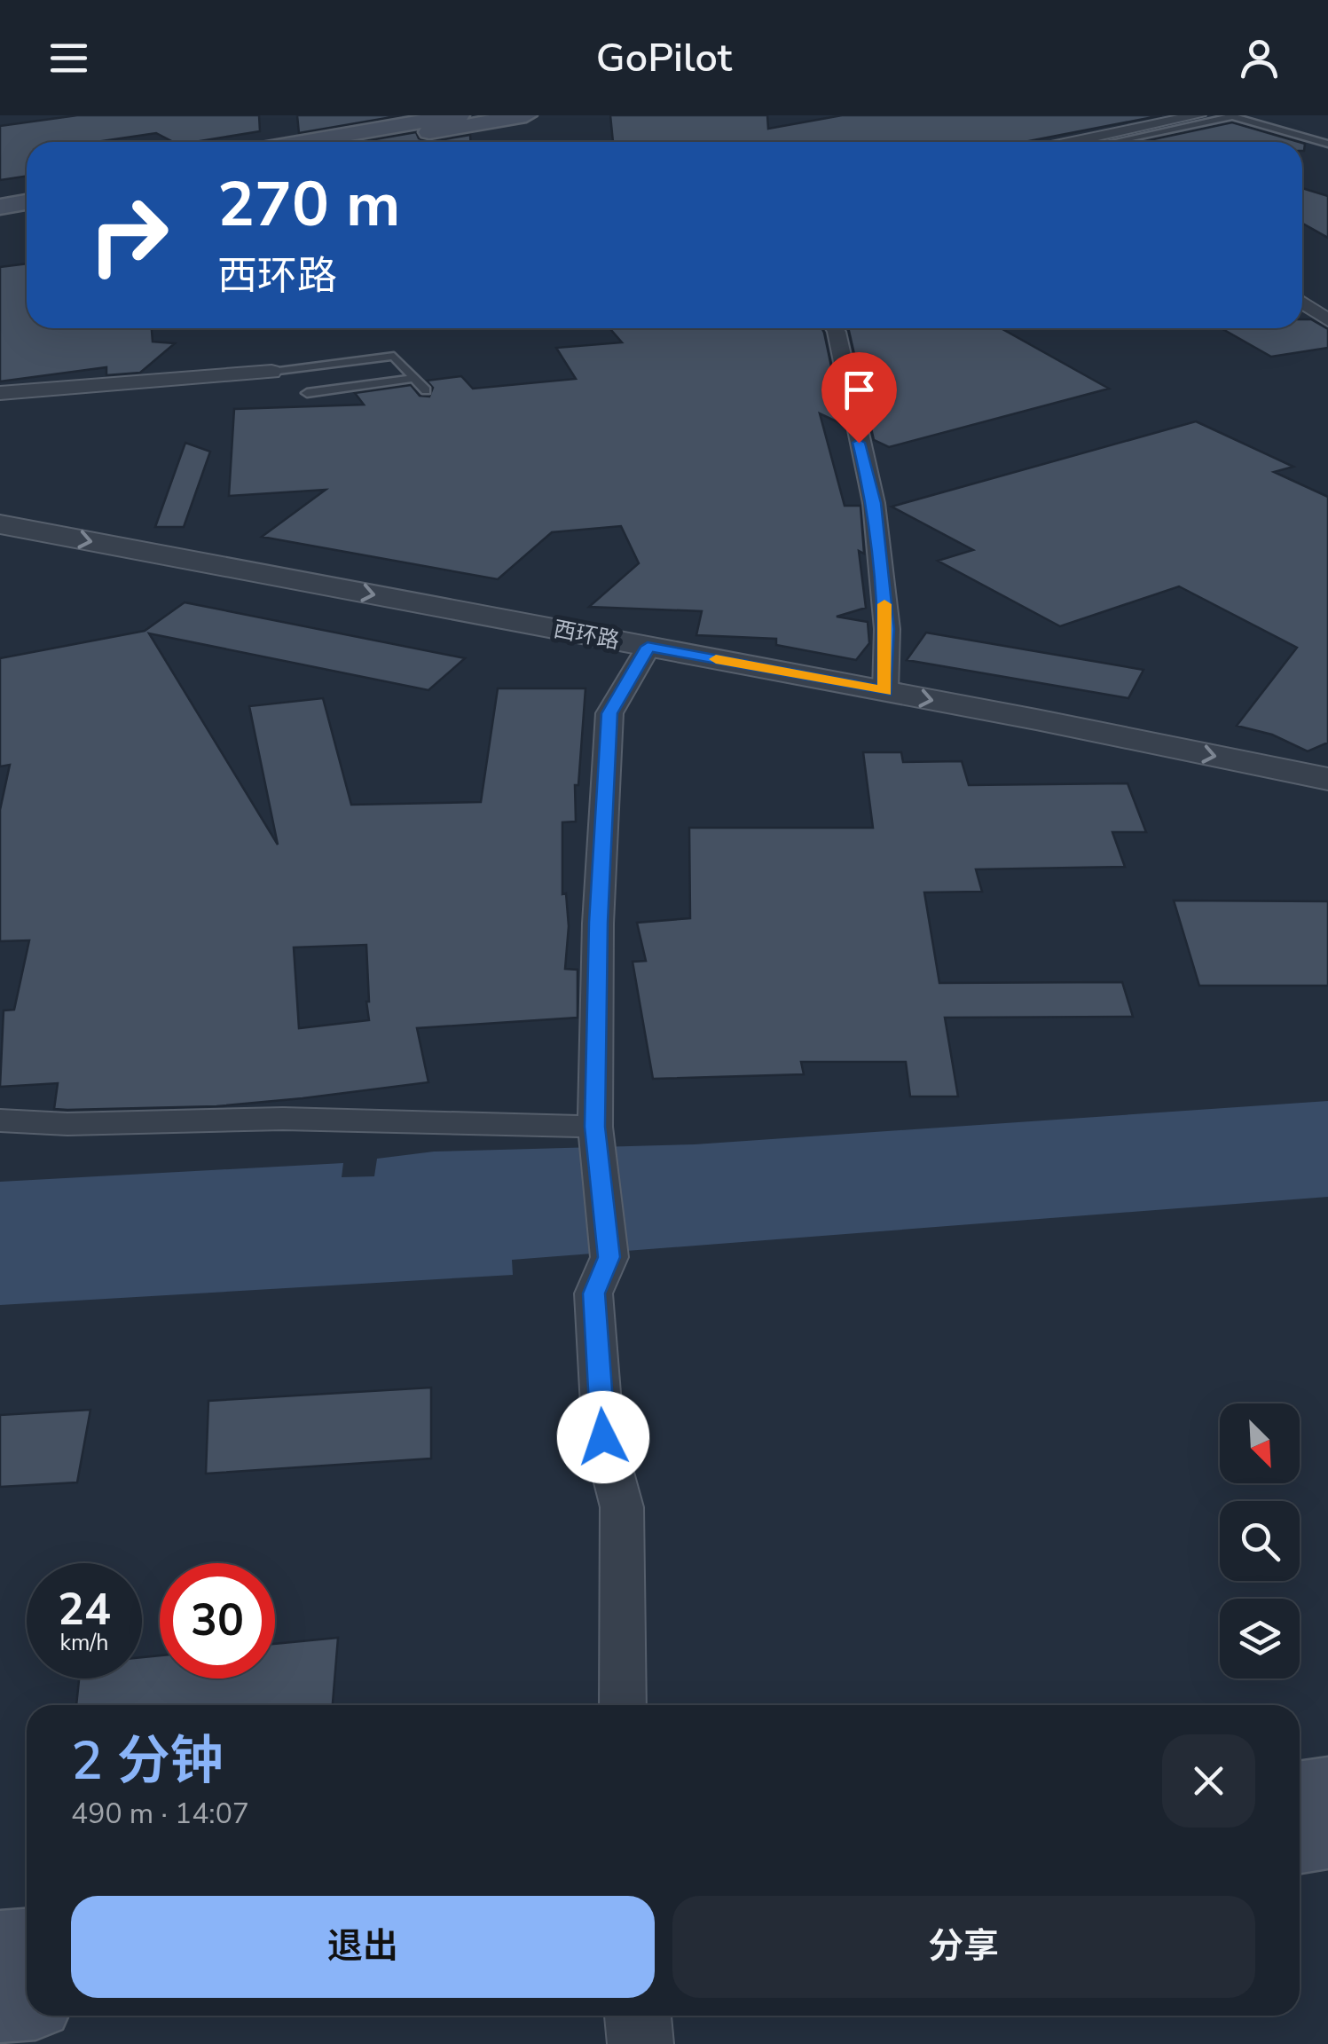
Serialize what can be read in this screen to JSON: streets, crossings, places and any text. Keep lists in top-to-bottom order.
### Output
{
  "streets": {
    "street": ["西环路"]
  },
  "one_way": ["西环路"],
  "north": "bottom right",
  "page": {
    "header": "GoPilot",
    "turn": ["270 m", "西环路"],
    "speed": "24 km/h",
    "limit": "30",
    "heading": ["2 分钟", "490 m · 14:07"],
    "buttons": ["退出", "分享"]
  }
}
